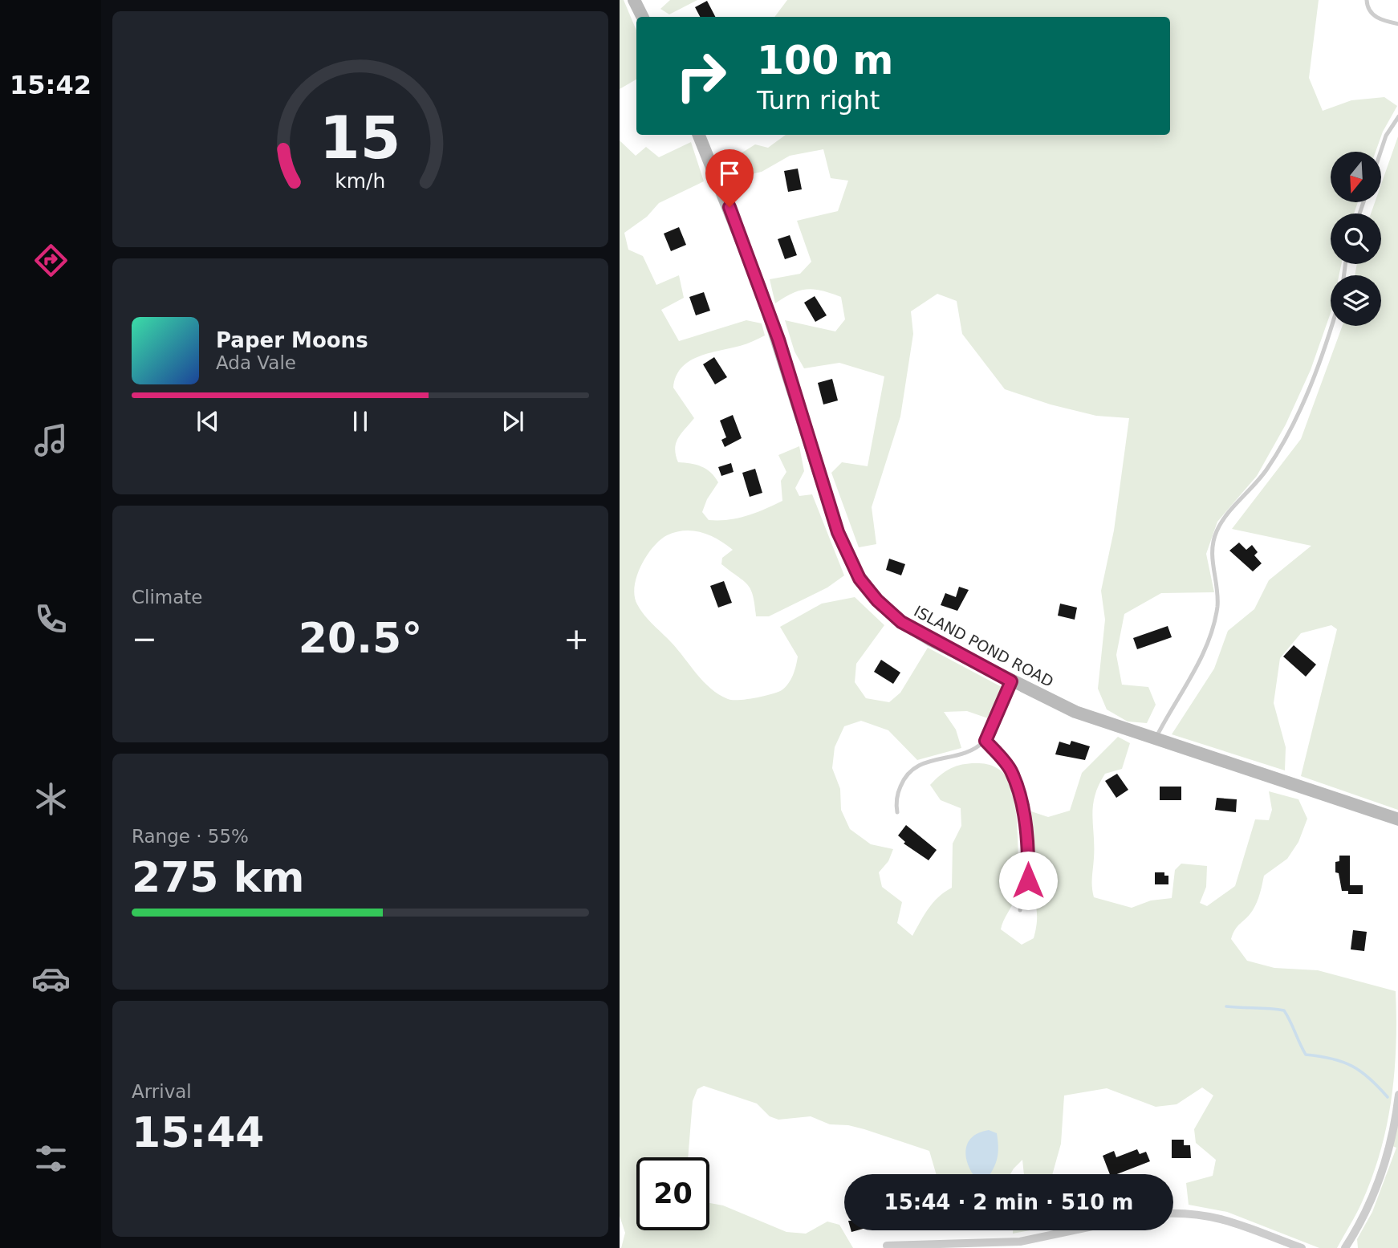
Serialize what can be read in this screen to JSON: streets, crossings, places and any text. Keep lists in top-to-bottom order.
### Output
{
  "streets": {
    "street": ["ISLAND POND ROAD"]
  },
  "north": "bottom",
  "page": {
    "tabs": "15:42",
    "turn": ["100 m", "Turn right"],
    "song": ["Paper Moons", "Ada Vale"],
    "tile": [
      "Climate",
      ["Range · 55%", "275 km"],
      ["Arrival", "15:44"]
    ],
    "heat": ["−", "20.5°", "+"],
    "limit": "20",
    "trip": "15:44 · 2 min · 510 m",
    "gauge": ["15", "km/h"]
  }
}
